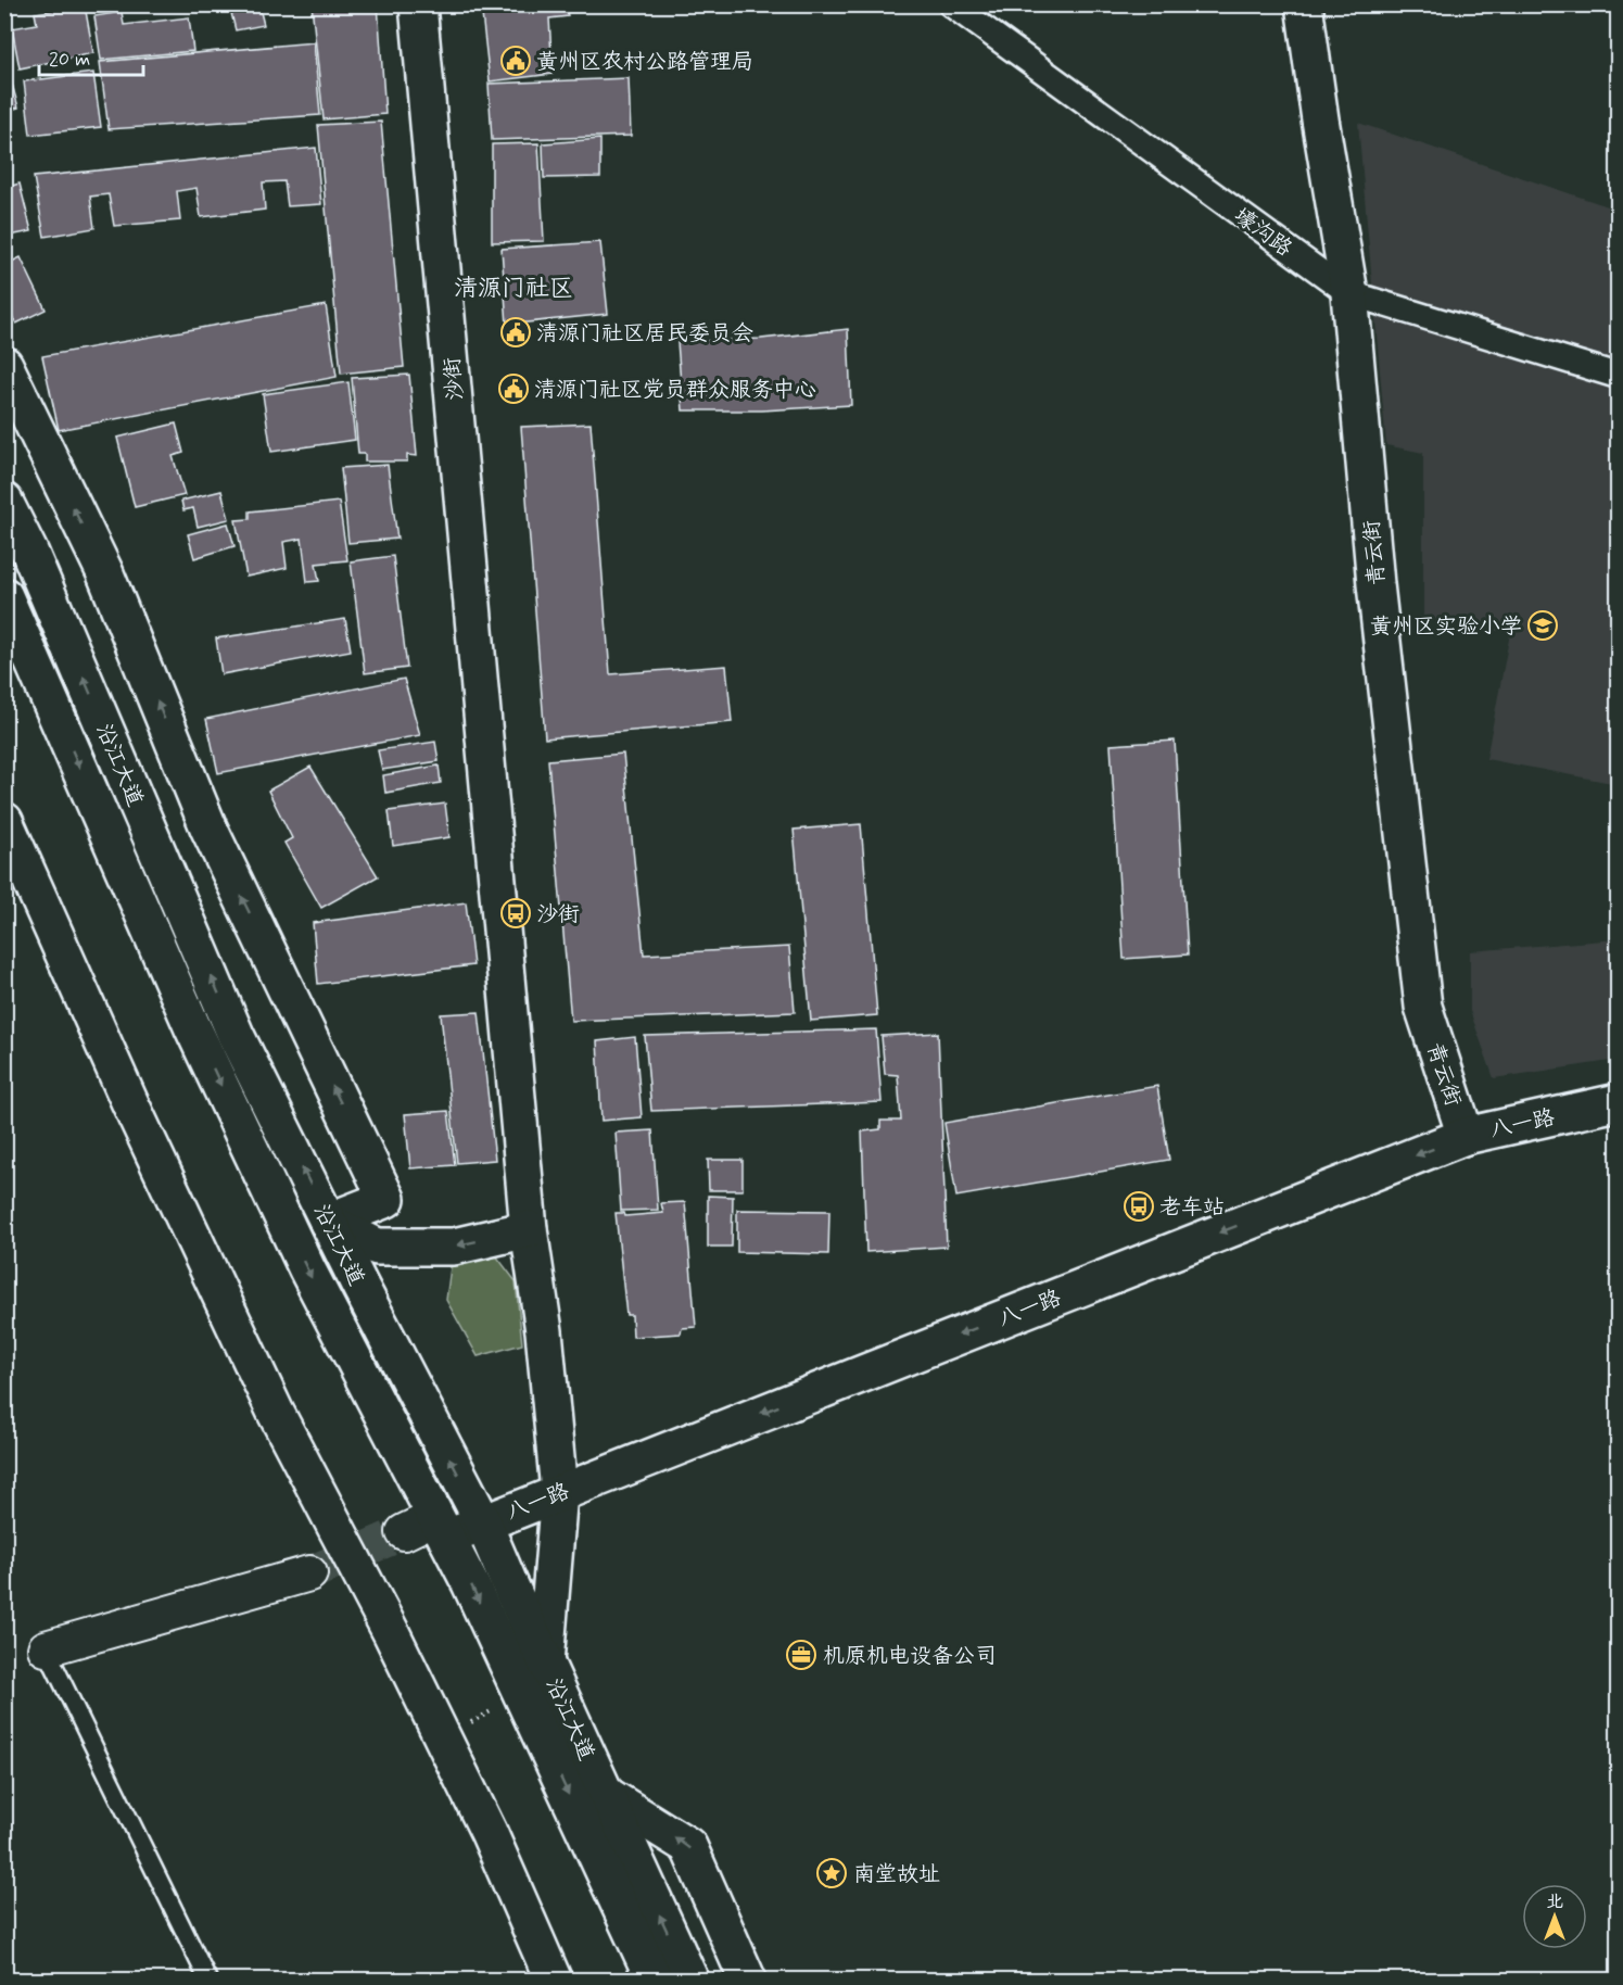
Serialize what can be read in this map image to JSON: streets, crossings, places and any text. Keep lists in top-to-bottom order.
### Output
{
  "streets": {
    "street": [
      "壕沟路",
      "沙街",
      "青云街",
      "沿江大道",
      "八一路"
    ]
  },
  "crossings": [
    ["壕沟路", "青云街"],
    ["沙街", "沿江大道"],
    ["沙街", "八一路"],
    ["青云街", "八一路"],
    ["沿江大道", "八一路"]
  ],
  "one_way": ["八一路"],
  "districts": ["清源门社区"],
  "places": {
    "public building": ["黄州区农村公路管理局", "清源门社区居民委员会", "清源门社区党员群众服务中心"],
    "school or university": ["黄州区实验小学"],
    "bus stop": ["沙街", "老车站"],
    "office": ["机原机电设备公司"],
    "place": ["南堂故址"]
  },
  "scale_bar": "20 m",
  "north": "top"
}
